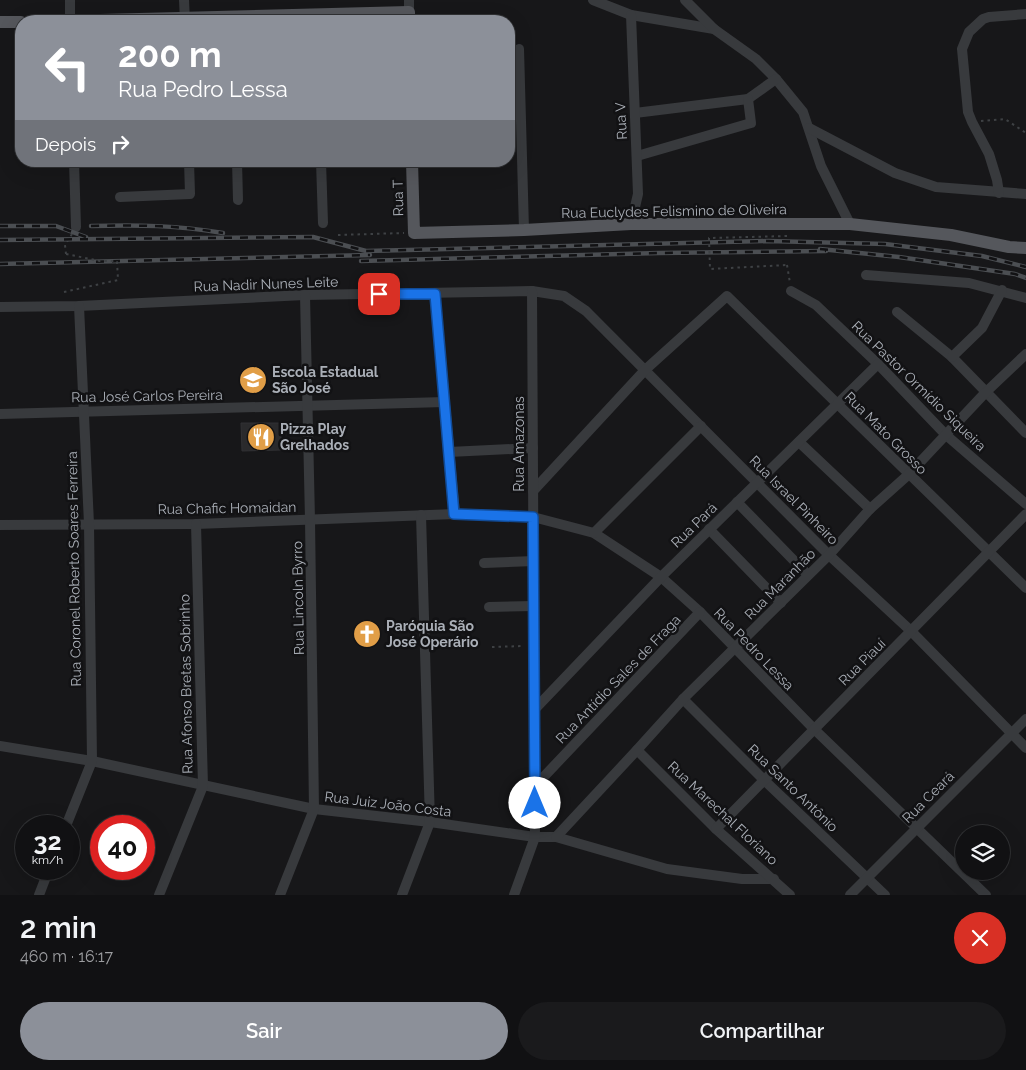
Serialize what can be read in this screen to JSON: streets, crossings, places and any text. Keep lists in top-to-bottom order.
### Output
{
  "streets": {
    "main road": ["Rua T", "Rua Euclydes Felismino de Oliveira"],
    "street": [
      "Rua V",
      "Rua Nadir Nunes Leite",
      "Rua Pastor Ormídio Siqueira",
      "Rua José Carlos Pereira",
      "Rua Mato Grosso",
      "Rua Amazonas",
      "Rua Israel Pinheiro",
      "Rua Chafic Homaidan",
      "Rua Pará",
      "Rua Coronel Roberto Soares Ferreira",
      "Rua Maranhão",
      "Rua Lincoln Byrro",
      "Rua Pedro Lessa",
      "Rua Piauí",
      "Rua Antídio Sales de Fraga",
      "Rua Afonso Bretas Sobrinho",
      "Rua Santo Antônio",
      "Rua Ceará",
      "Rua Juiz João Costa",
      "Rua Marechal Floriano"
    ]
  },
  "crossings": [
    ["Rua V", "Rua Euclydes Felismino de Oliveira"],
    ["Rua T", "Rua Euclydes Felismino de Oliveira"],
    ["Rua Nadir Nunes Leite", "Rua Amazonas"],
    ["Rua Nadir Nunes Leite", "Rua Israel Pinheiro"],
    ["Rua Nadir Nunes Leite", "Rua Coronel Roberto Soares Ferreira"],
    ["Rua Nadir Nunes Leite", "Rua Lincoln Byrro"],
    ["Rua Pastor Ormídio Siqueira", "Rua Pará"],
    ["Rua Pastor Ormídio Siqueira", "Rua Maranhão"],
    ["Rua José Carlos Pereira", "Rua Coronel Roberto Soares Ferreira"],
    ["Rua José Carlos Pereira", "Rua Lincoln Byrro"],
    ["Rua Mato Grosso", "Rua Israel Pinheiro"],
    ["Rua Mato Grosso", "Rua Pará"],
    ["Rua Mato Grosso", "Rua Maranhão"],
    ["Rua Mato Grosso", "Rua Piauí"],
    ["Rua Amazonas", "Rua Israel Pinheiro"],
    ["Rua Amazonas", "Rua Pará"],
    ["Rua Amazonas", "Rua Pedro Lessa"],
    ["Rua Amazonas", "Rua Antídio Sales de Fraga"],
    ["Rua Amazonas", "Rua Juiz João Costa"],
    ["Rua Israel Pinheiro", "Rua Pará"],
    ["Rua Israel Pinheiro", "Rua Maranhão"],
    ["Rua Israel Pinheiro", "Rua Piauí"],
    ["Rua Israel Pinheiro", "Rua Ceará"],
    ["Rua Chafic Homaidan", "Rua Coronel Roberto Soares Ferreira"],
    ["Rua Chafic Homaidan", "Rua Lincoln Byrro"],
    ["Rua Chafic Homaidan", "Rua Pedro Lessa"],
    ["Rua Chafic Homaidan", "Rua Afonso Bretas Sobrinho"],
    ["Rua Pará", "Rua Pedro Lessa"],
    ["Rua Coronel Roberto Soares Ferreira", "Rua Juiz João Costa"],
    ["Rua Maranhão", "Rua Pedro Lessa"],
    ["Rua Maranhão", "Rua Santo Antônio"],
    ["Rua Maranhão", "Rua Juiz João Costa"],
    ["Rua Maranhão", "Rua Marechal Floriano"],
    ["Rua Lincoln Byrro", "Rua Juiz João Costa"],
    ["Rua Pedro Lessa", "Rua Piauí"],
    ["Rua Pedro Lessa", "Rua Antídio Sales de Fraga"],
    ["Rua Pedro Lessa", "Rua Ceará"],
    ["Rua Piauí", "Rua Santo Antônio"],
    ["Rua Piauí", "Rua Marechal Floriano"],
    ["Rua Afonso Bretas Sobrinho", "Rua Juiz João Costa"],
    ["Rua Santo Antônio", "Rua Ceará"],
    ["Rua Juiz João Costa", "Rua Marechal Floriano"]
  ],
  "places": {
    "school or university": ["Escola Estadual São José"],
    "restaurant": ["Pizza Play Grelhados"],
    "church": ["Paróquia São José Operário"]
  },
  "page": {
    "turn": ["200 m", "Rua Pedro Lessa"],
    "then": "Depois",
    "speed": "32 km/h",
    "limit": "40",
    "heading": ["2 min", "460 m · 16:17"],
    "buttons": ["Sair", "Compartilhar"]
  }
}
